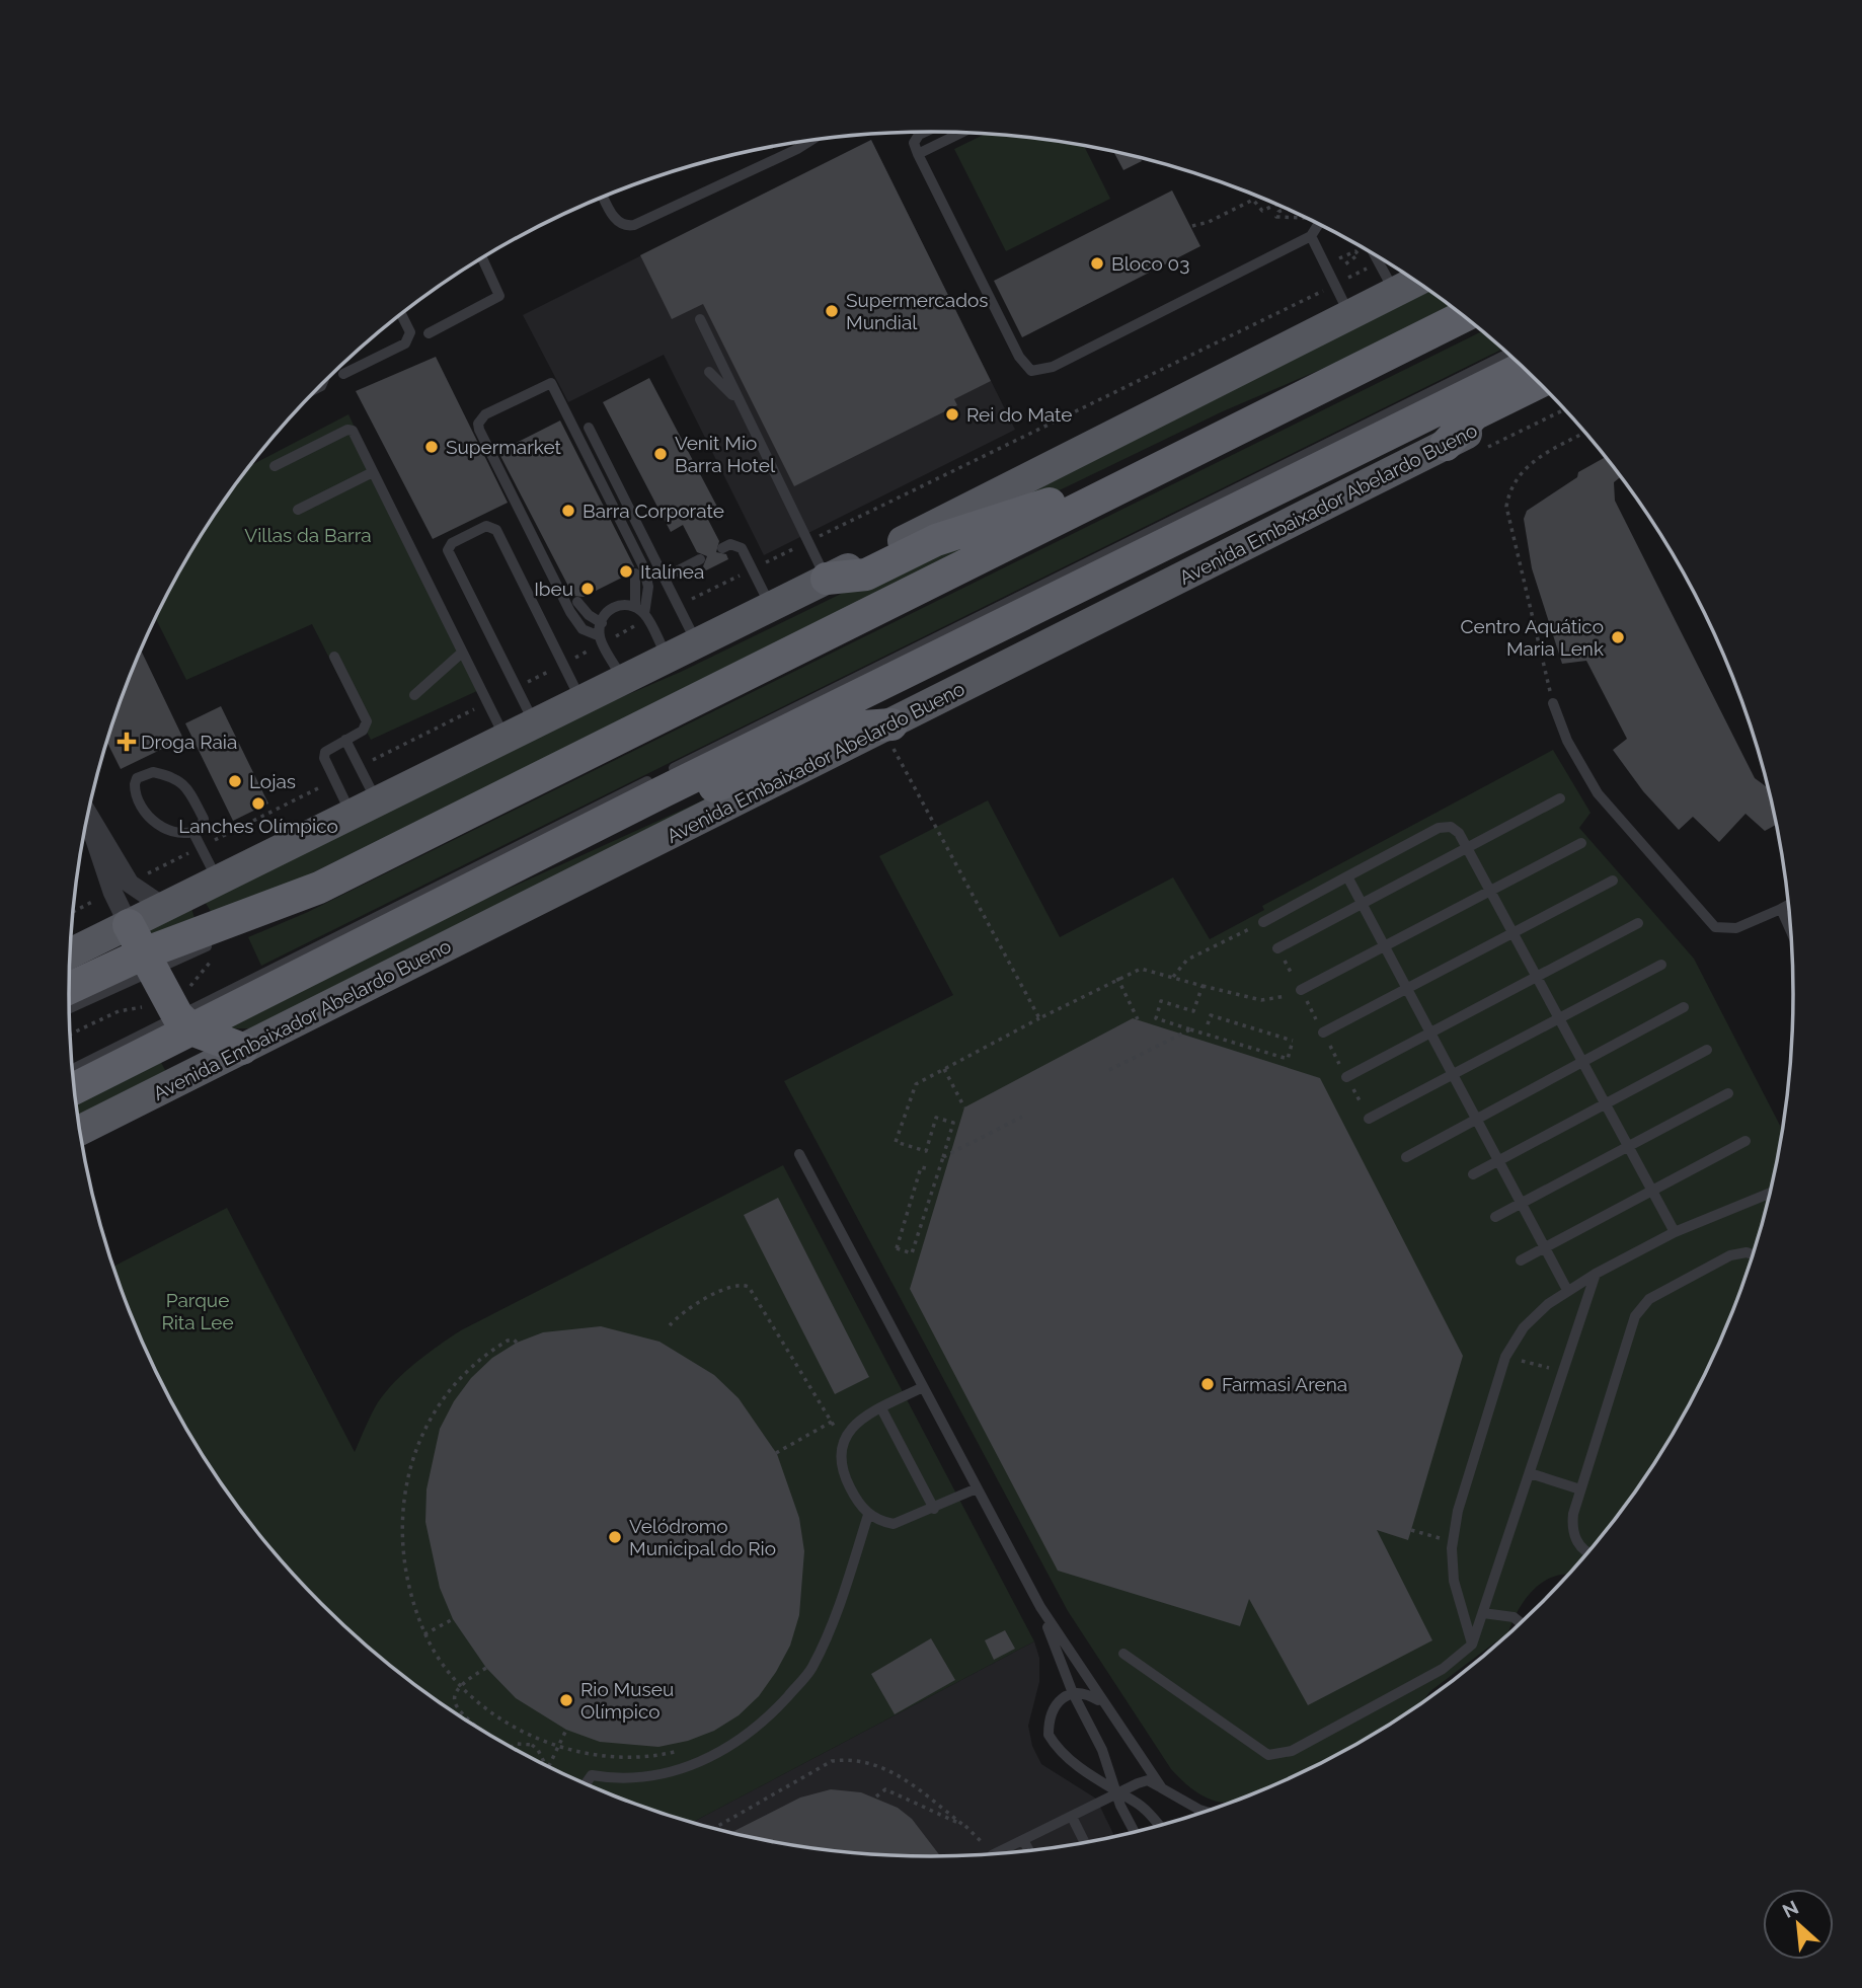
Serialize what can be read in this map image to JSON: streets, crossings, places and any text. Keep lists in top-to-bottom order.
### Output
{
  "streets": {
    "highway": ["Avenida Embaixador Abelardo Bueno"]
  },
  "parks": ["Villas da Barra", "Parque Rita Lee"],
  "places": {
    "other": [
      "Bloco 03",
      "Supermercados Mundial",
      "Rei do Mate",
      "Supermarket",
      "Venit Mio Barra Hotel",
      "Barra Corporate",
      "Italínea",
      "Ibeu",
      "Centro Aquático Maria Lenk",
      "Lojas",
      "Lanches Olímpico",
      "Farmasi Arena",
      "Velódromo Municipal do Rio",
      "Rio Museu Olímpico"
    ],
    "health": ["Droga Raia"]
  },
  "north": "top left"
}
